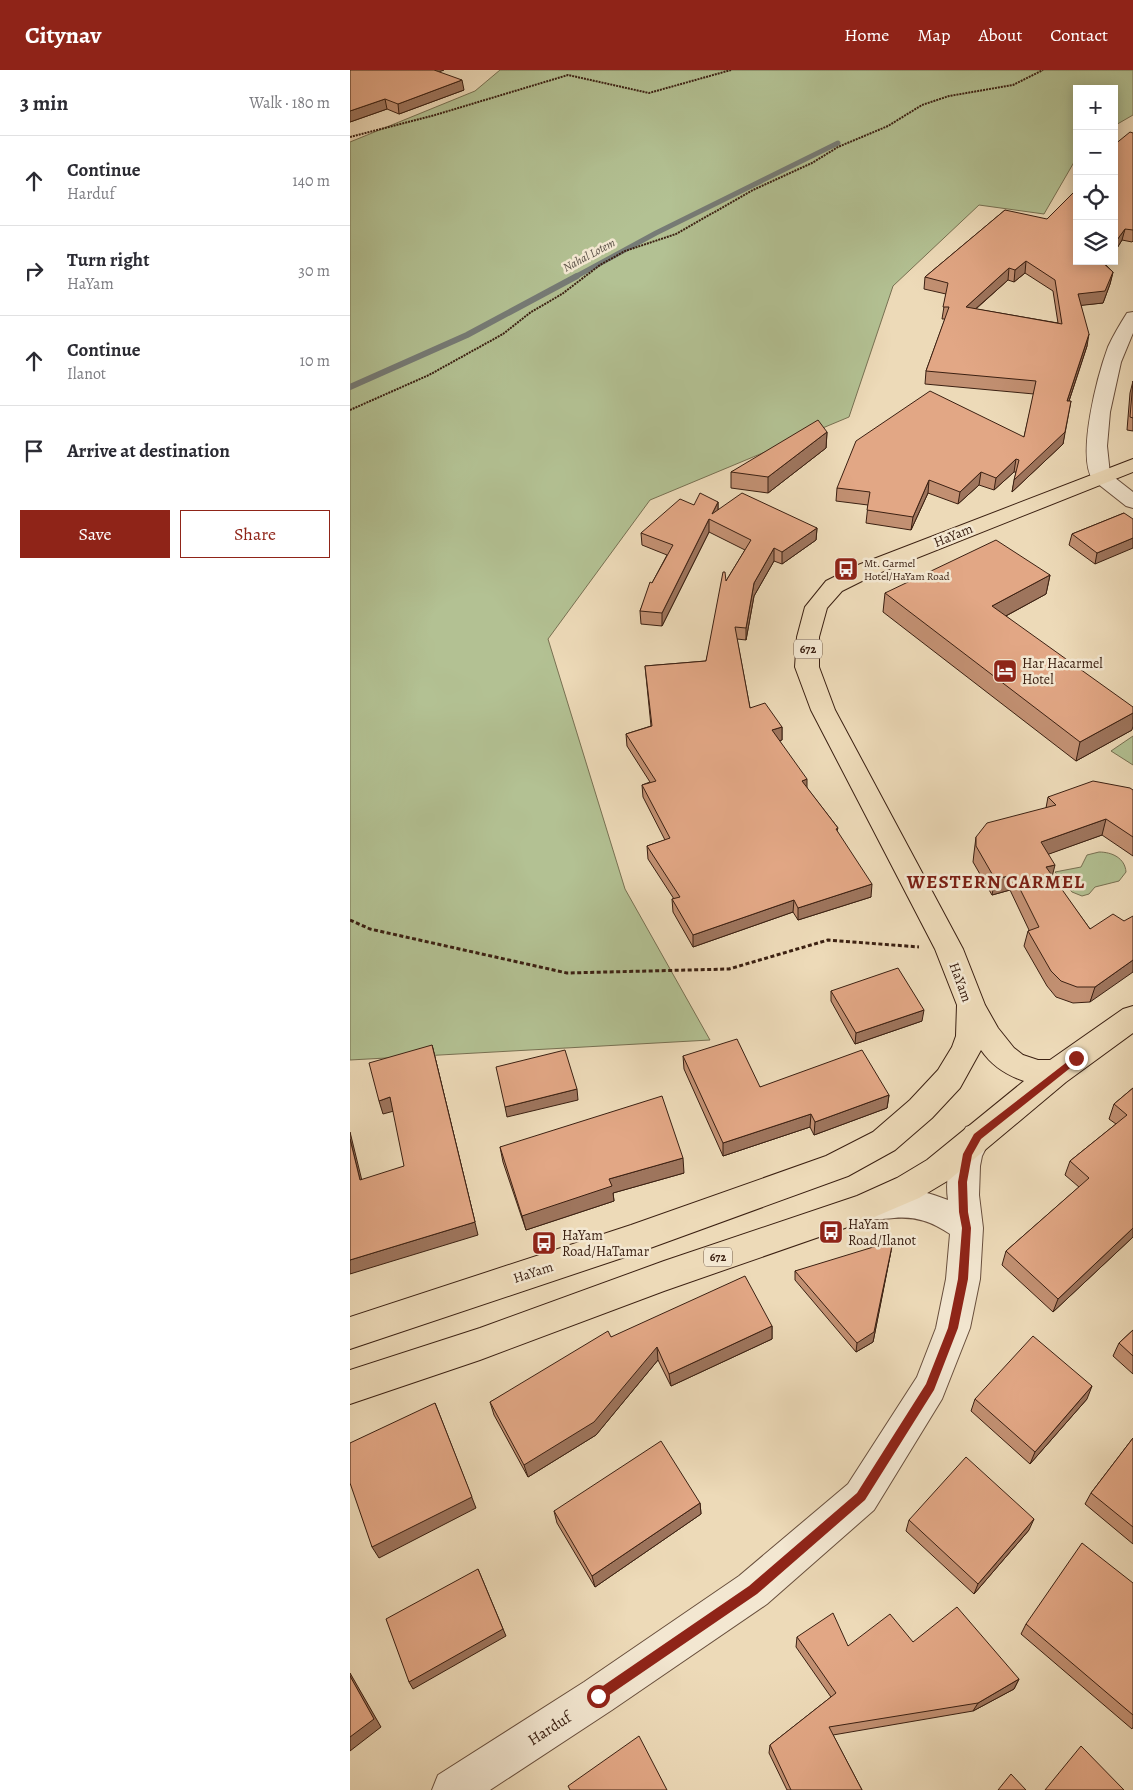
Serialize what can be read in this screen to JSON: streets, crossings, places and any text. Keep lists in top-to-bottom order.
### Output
{
  "streets": {
    "main road": ["HaYam", "672"],
    "street": ["Harduf"]
  },
  "crossings": [
    ["672", "Harduf"]
  ],
  "districts": ["WESTERN CARMEL"],
  "water": ["Nahal Lotem"],
  "places": {
    "bus stop": ["Mt. Carmel Hotel/HaYam Road", "HaYam Road/Ilanot", "HaYam Road/HaTamar"],
    "hotel": ["Har Hacarmel Hotel"]
  },
  "page": {
    "header": "Citynav",
    "nav": [
      "Home",
      "Map",
      "About",
      "Contact"
    ],
    "heading": ["3 min", "Walk · 180 m"],
    "map_buttons": ["+", "−"],
    "list": [
      ["Continue", "Harduf", "140 m"],
      ["Turn right", "HaYam", "30 m"],
      ["Continue", "Ilanot", "10 m"],
      "Arrive at destination"
    ],
    "buttons": ["Save", "Share"]
  }
}
